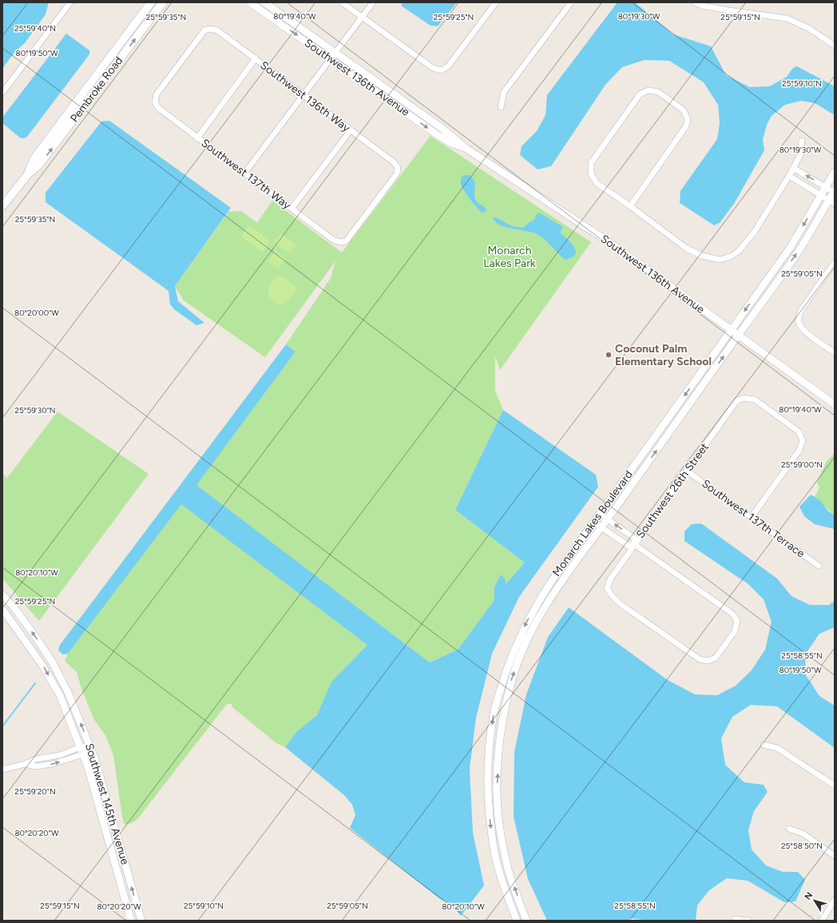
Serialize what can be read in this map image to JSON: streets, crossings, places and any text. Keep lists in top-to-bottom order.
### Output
{
  "streets": {
    "main road": ["Pembroke Road"],
    "street": [
      "Southwest 136th Avenue",
      "Southwest 136th Way",
      "Southwest 137th Way",
      "Southwest 26th Street",
      "Southwest 137th Terrace",
      "Monarch Lakes Boulevard",
      "Southwest 145th Avenue"
    ]
  },
  "crossings": [
    ["Southwest 136th Avenue", "Monarch Lakes Boulevard"],
    ["Southwest 136th Way", "Southwest 137th Way"],
    ["Southwest 26th Street", "Southwest 137th Terrace"]
  ],
  "parks": ["Monarch Lakes Park"],
  "places": ["Coconut Palm Elementary School"],
  "north": "top left",
  "coordinates": [
    "80°19'40\"W",
    "80°19'30\"W",
    "25°59'35\"N",
    "25°59'25\"N",
    "25°59'15\"N",
    "25°59'40\"N",
    "80°19'50\"W",
    "25°59'10\"N",
    "25°59'05\"N",
    "80°20'00\"W",
    "25°59'30\"N",
    "25°59'00\"N",
    "80°20'10\"W",
    "25°58'55\"N",
    "25°59'20\"N",
    "80°20'20\"W",
    "25°58'50\"N"
  ]
}
